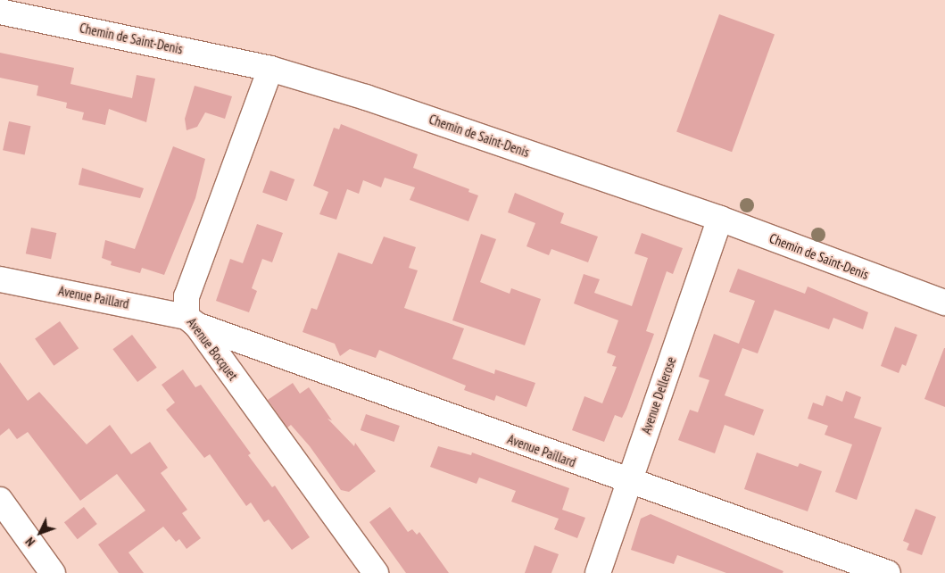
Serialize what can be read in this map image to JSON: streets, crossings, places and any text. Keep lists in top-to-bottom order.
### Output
{
  "streets": {
    "street": [
      "Chemin de Saint-Denis",
      "Avenue Paillard",
      "Avenue Bocquet",
      "Avenue Dellerose"
    ]
  },
  "crossings": [
    ["Chemin de Saint-Denis", "Avenue Bocquet"],
    ["Chemin de Saint-Denis", "Avenue Dellerose"],
    ["Avenue Paillard", "Avenue Bocquet"],
    ["Avenue Paillard", "Avenue Dellerose"]
  ],
  "north": "bottom left"
}
